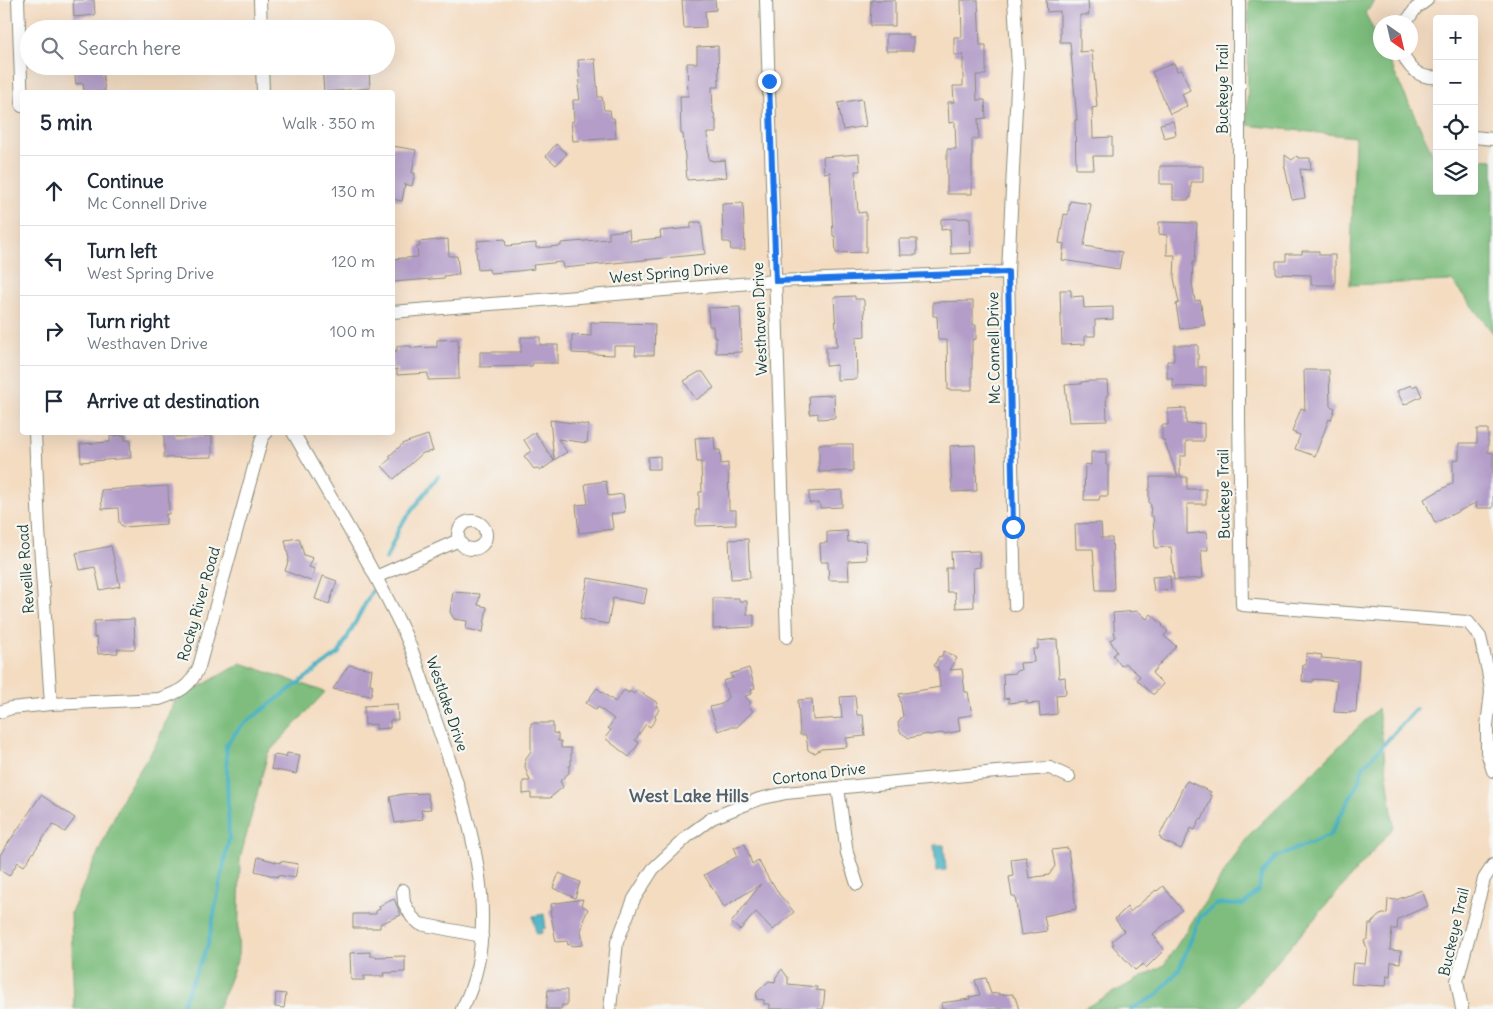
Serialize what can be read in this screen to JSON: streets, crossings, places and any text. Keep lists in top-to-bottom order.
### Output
{
  "streets": {
    "street": [
      "Buckeye Trail",
      "West Spring Drive",
      "Westhaven Drive",
      "Mc Connell Drive",
      "Reveille Road",
      "Rocky River Road",
      "Westlake Drive",
      "Cortona Drive"
    ]
  },
  "crossings": [
    ["West Spring Drive", "Westhaven Drive"],
    ["West Spring Drive", "Mc Connell Drive"],
    ["Reveille Road", "Rocky River Road"]
  ],
  "districts": ["West Lake Hills"],
  "north": "bottom right",
  "page": {
    "map_buttons": ["+", "−"],
    "search": "Search here",
    "heading": ["5 min", "Walk · 350 m"],
    "list": [
      ["Continue", "Mc Connell Drive", "130 m"],
      ["Turn left", "West Spring Drive", "120 m"],
      ["Turn right", "Westhaven Drive", "100 m"],
      "Arrive at destination"
    ]
  }
}
